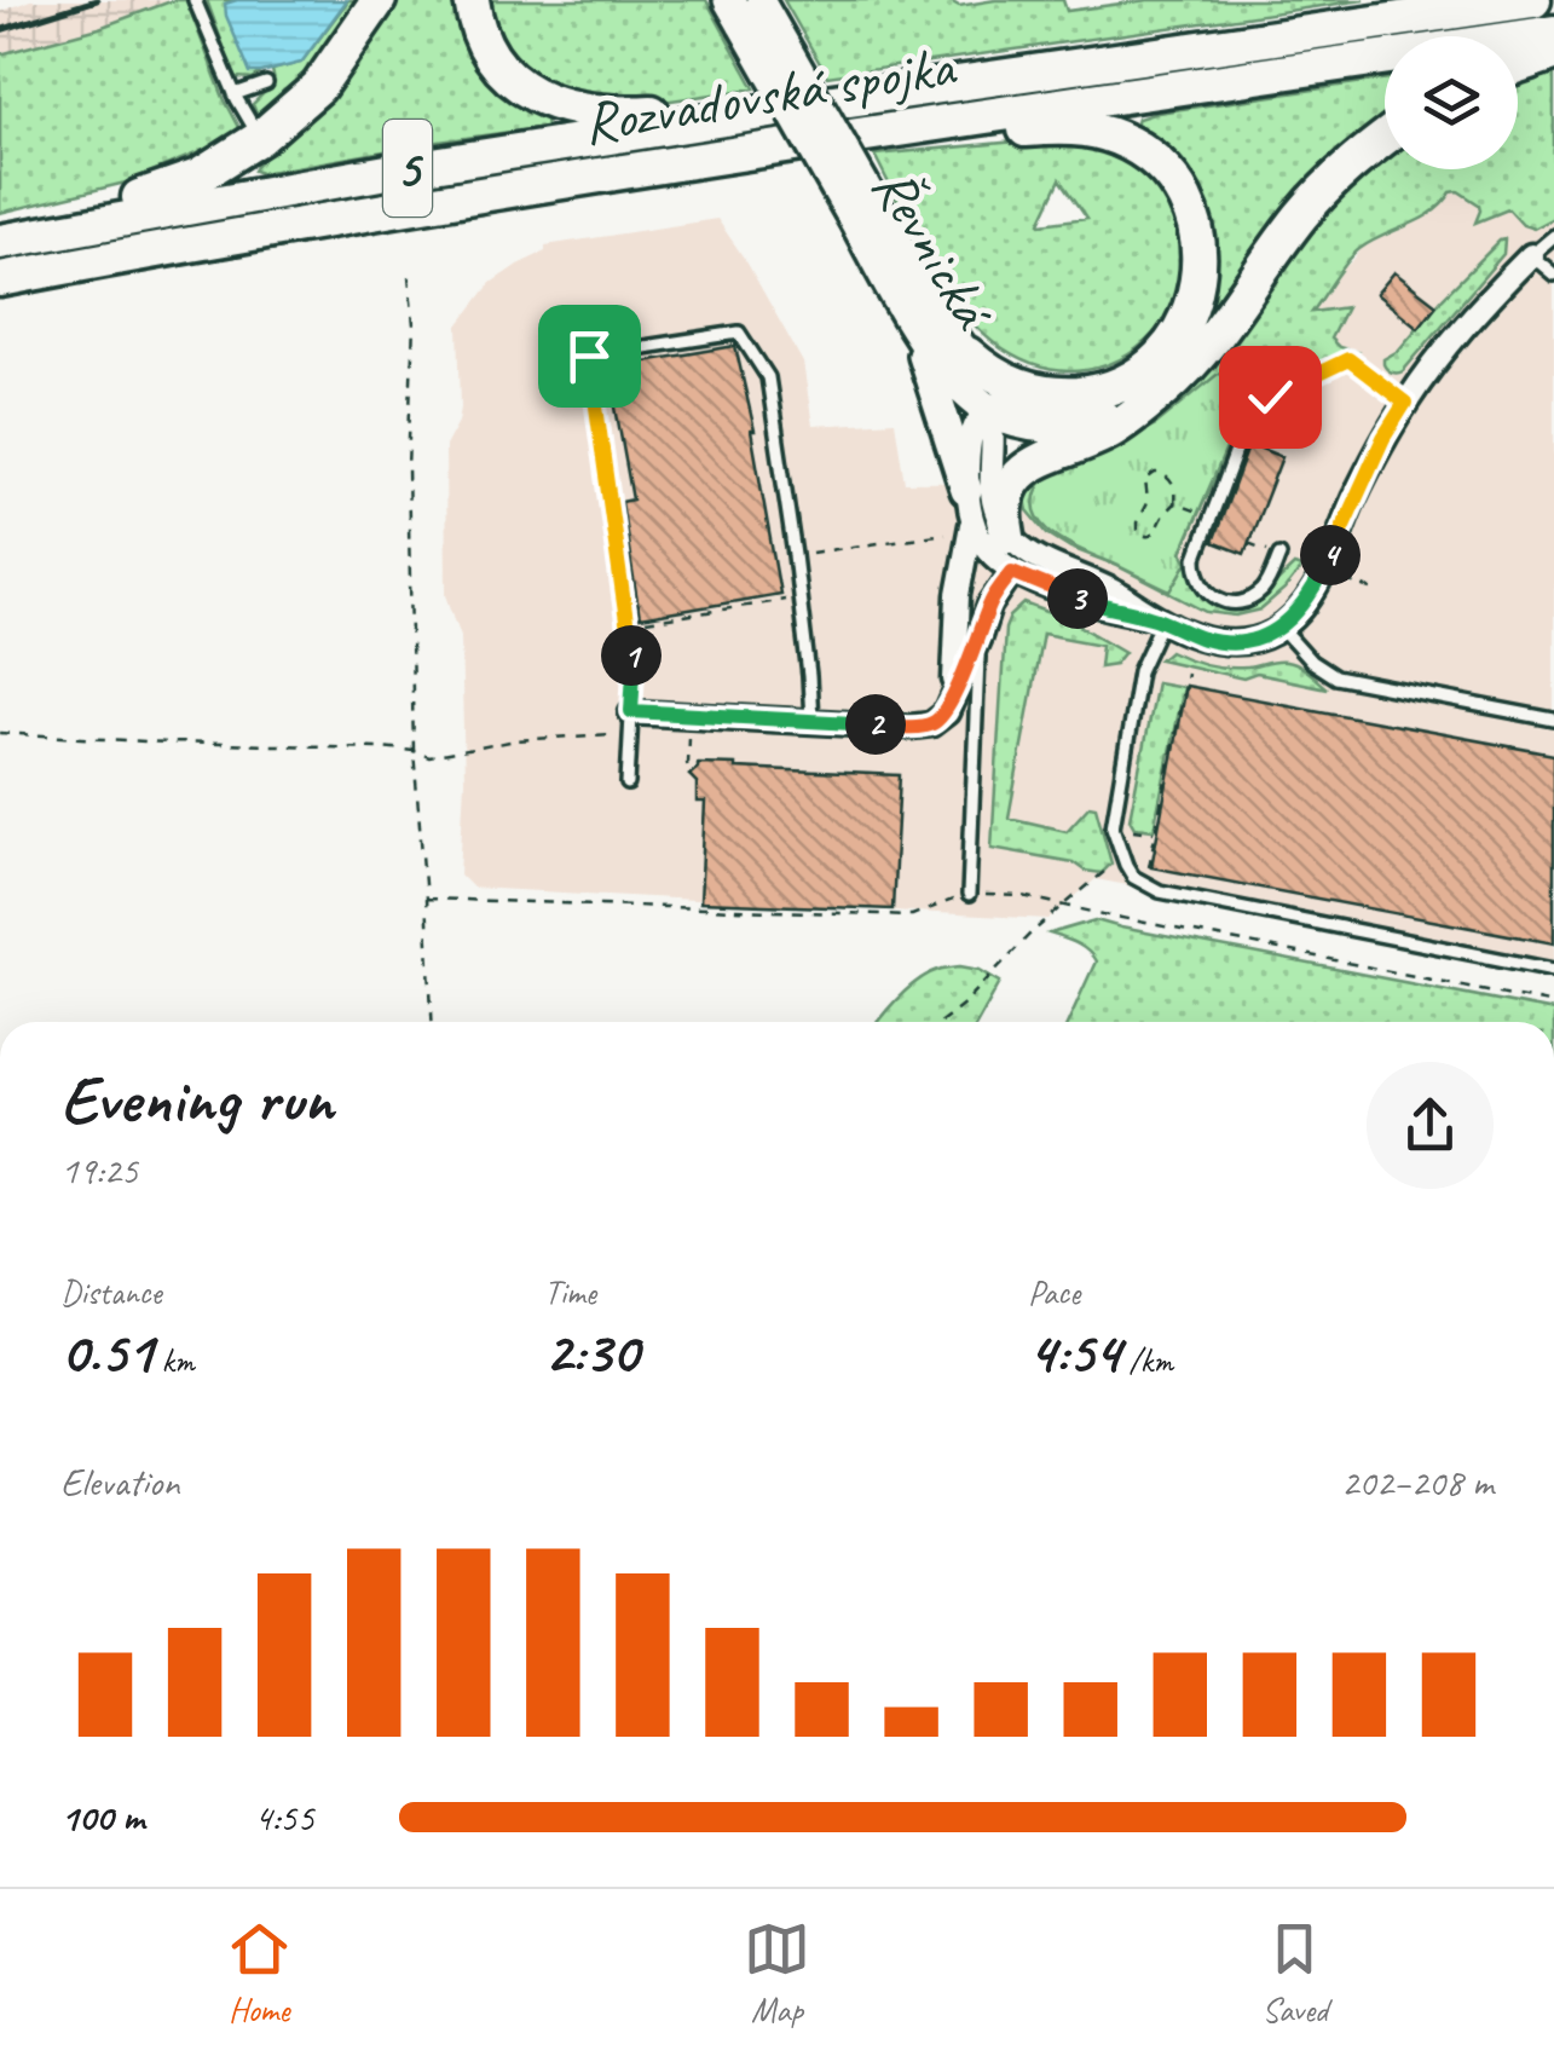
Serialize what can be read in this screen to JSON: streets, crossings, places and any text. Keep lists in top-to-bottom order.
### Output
{
  "streets": {
    "highway": ["Rozvadovská spojka", "5"],
    "main road": ["Řevnická"]
  },
  "crossings": [
    ["Rozvadovská spojka", "5"]
  ],
  "page": {
    "pins": [
      "4",
      "3",
      "1",
      "2"
    ],
    "heading": ["Evening run", "19:25"],
    "stats": [
      ["Distance", "0.51 km"],
      ["Time", "2:30"],
      ["Pace", "4:54 /km"]
    ],
    "chart": ["Elevation", "202–208 m"],
    "list": [
      {
        "name": "100 m",
        "note": "4:55"
      }
    ],
    "tabs": ["Home", "Map", "Saved"]
  }
}
